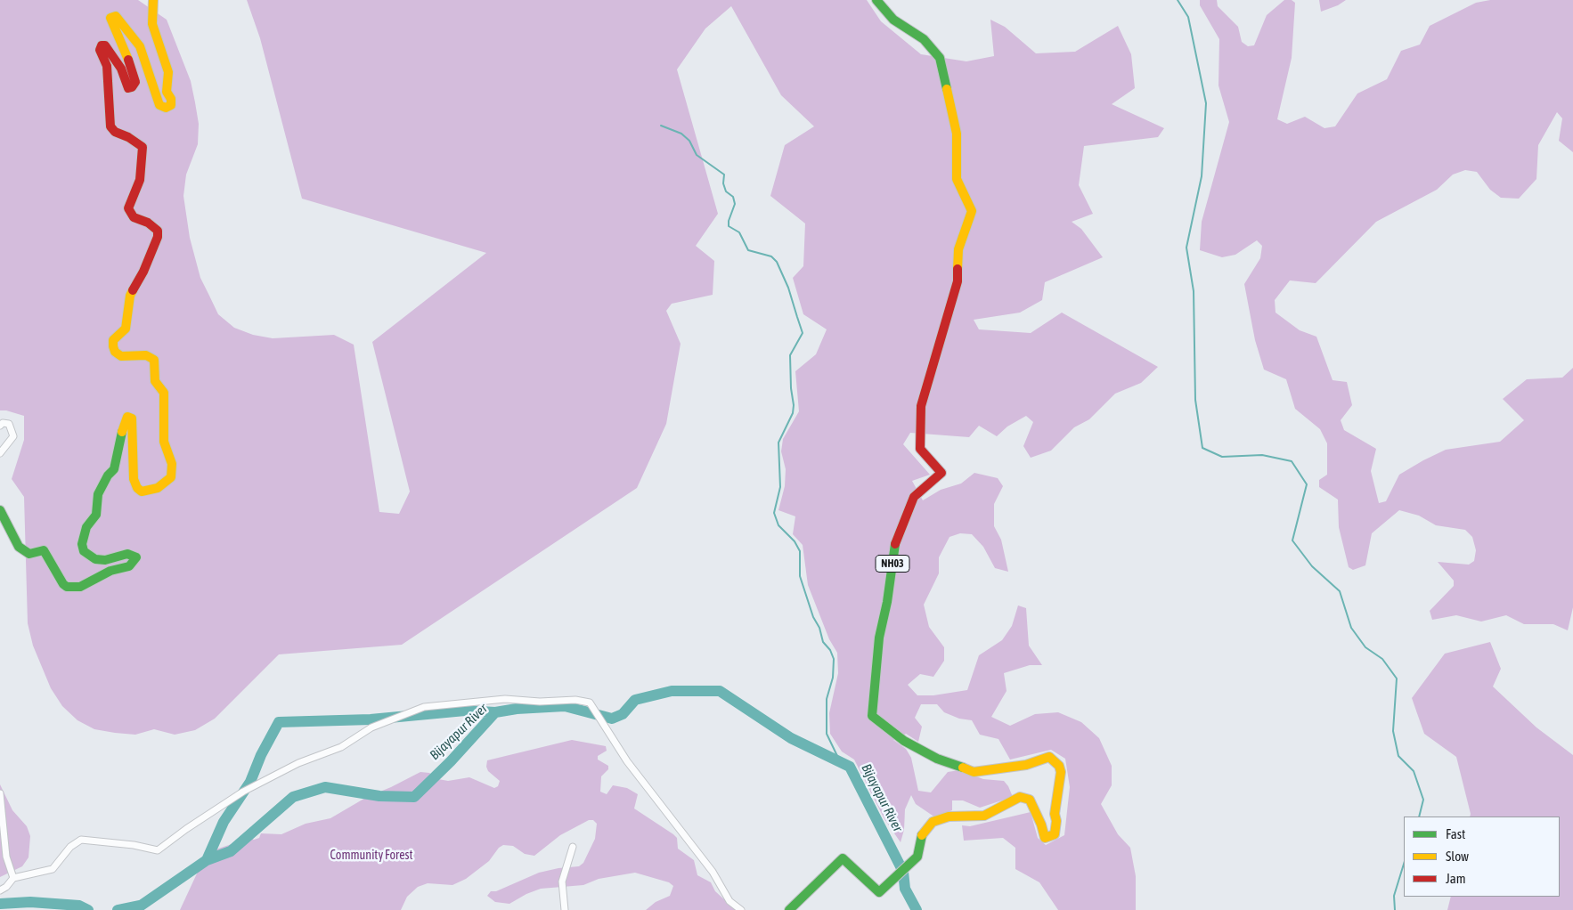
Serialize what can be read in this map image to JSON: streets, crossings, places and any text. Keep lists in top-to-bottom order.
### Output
{
  "streets": {
    "main road": ["NH03"]
  },
  "water": ["Bijayapur River"],
  "parks": ["Community Forest"],
  "legend": ["Fast", "Slow", "Jam"]
}
